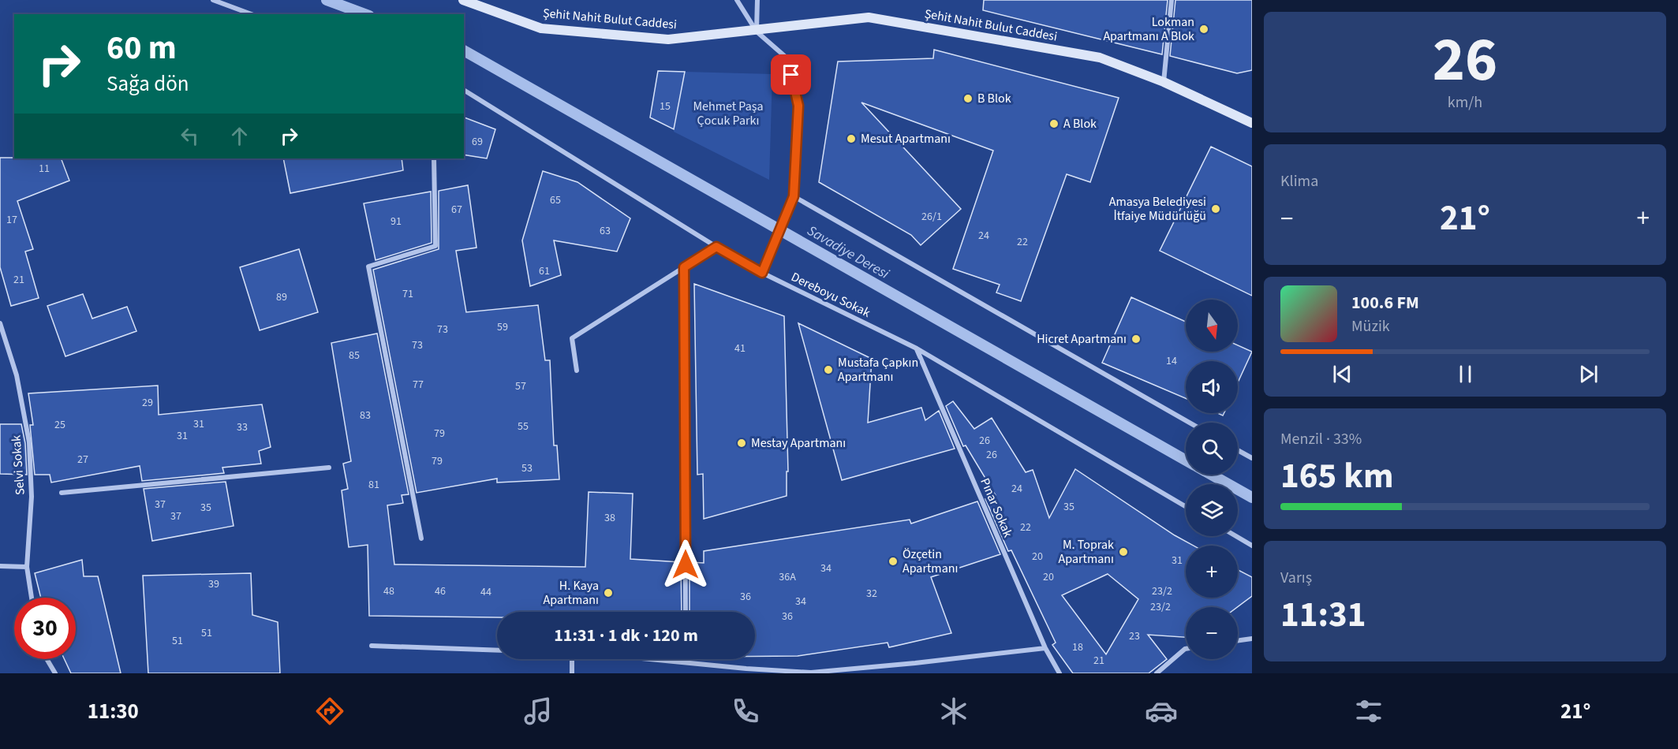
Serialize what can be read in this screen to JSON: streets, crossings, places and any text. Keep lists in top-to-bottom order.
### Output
{
  "streets": {
    "street": [
      "Şehit Nahit Bulut Caddesi",
      "Dereboyu Sokak",
      "Selvi Sokak",
      "Pınar Sokak"
    ]
  },
  "crossings": [
    ["Dereboyu Sokak", "Pınar Sokak"]
  ],
  "water": ["Savadiye Deresi"],
  "parks": ["Mehmet Paşa Çocuk Parkı"],
  "places": [
    "Lokman Apartmanı A Blok",
    "B Blok",
    "A Blok",
    "Mesut Apartmanı",
    "Amasya Belediyesi İtfaiye Müdürlüğü",
    "Hicret Apartmanı",
    "Mustafa Çapkın Apartmanı",
    "Mestay Apartmanı",
    "M. Toprak Apartmanı",
    "Özçetin Apartmanı",
    "H. Kaya Apartmanı"
  ],
  "house_numbers": [
    "15",
    "69",
    "11",
    "65",
    "67",
    "26/1",
    "17",
    "91",
    "63",
    "24",
    "22",
    "61",
    "21",
    "71",
    "89",
    "59",
    "73",
    "73",
    "41",
    "85",
    "14",
    "77",
    "57",
    "29",
    "83",
    "31",
    "25",
    "55",
    "33",
    "79",
    "31",
    "26",
    "26",
    "27",
    "79",
    "53",
    "81",
    "24",
    "37",
    "35",
    "35",
    "37",
    "38",
    "22",
    "20",
    "31",
    "34",
    "36A",
    "20",
    "39",
    "48",
    "46",
    "23/2",
    "44",
    "32",
    "36",
    "34",
    "23/2",
    "36",
    "51",
    "23",
    "51",
    "18",
    "21"
  ],
  "north": "bottom",
  "page": {
    "tile": [
      ["26", "km/h"],
      "Klima",
      ["Menzil · 33%", "165 km"],
      ["Varış", "11:31"]
    ],
    "turn": ["60 m", "Sağa dön"],
    "heat": ["−", "21°", "+"],
    "song": ["100.6 FM", "Müzik"],
    "map_buttons": ["+", "−"],
    "limit": "30",
    "trip": "11:31 · 1 dk · 120 m",
    "tabs": ["11:30", "21°"]
  }
}
